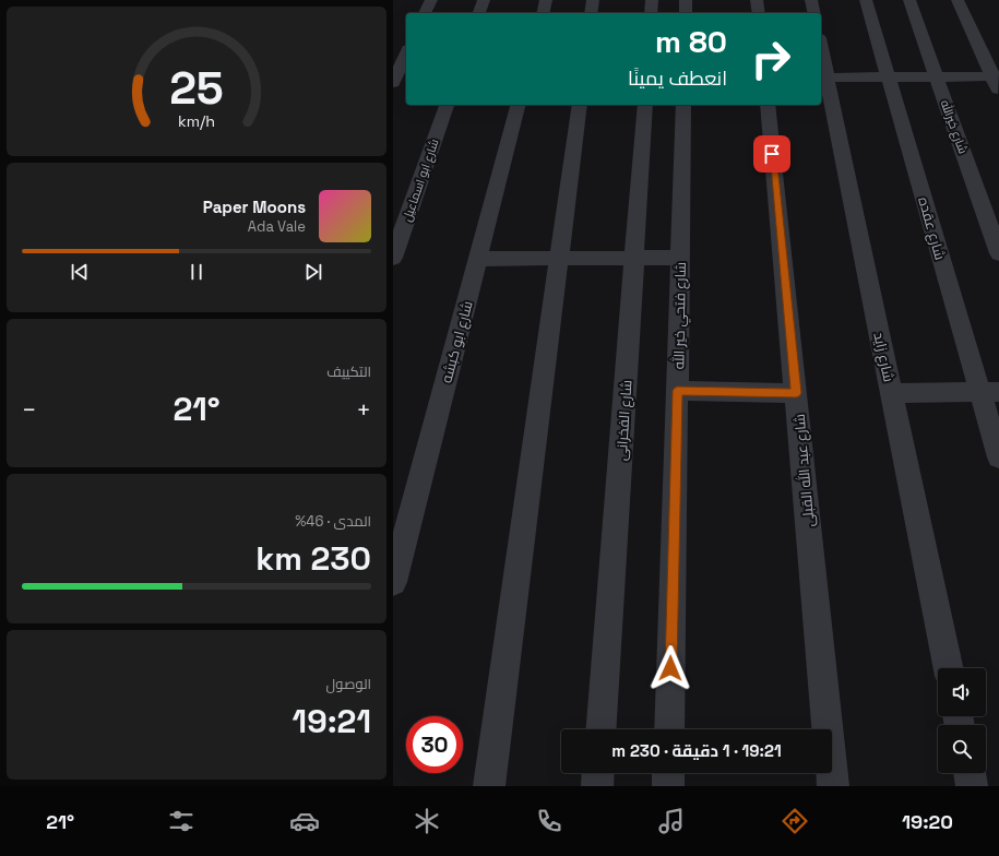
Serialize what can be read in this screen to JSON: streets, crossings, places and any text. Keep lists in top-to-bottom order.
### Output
{
  "streets": {
    "street": [
      "شارع خيرالله",
      "شارع ابو اسماعيل",
      "شارع عقده",
      "شارع فتحي خير الله",
      "شارع ابو كبشه",
      "شارع زايد",
      "شارع الفخرانى",
      "شارع عبد الله القبلى"
    ]
  },
  "page": {
    "turn": ["80 m", "انعطف يمينًا"],
    "song": ["Paper Moons", "Ada Vale"],
    "tile": [
      "التكييف",
      ["المدى · 46%", "230 km"],
      ["الوصول", "19:21"]
    ],
    "heat": ["−", "21°", "+"],
    "limit": "30",
    "trip": "19:21 · 1 دقيقة · 230 m",
    "tabs": ["19:20", "21°"],
    "gauge": ["25", "km/h"]
  }
}
